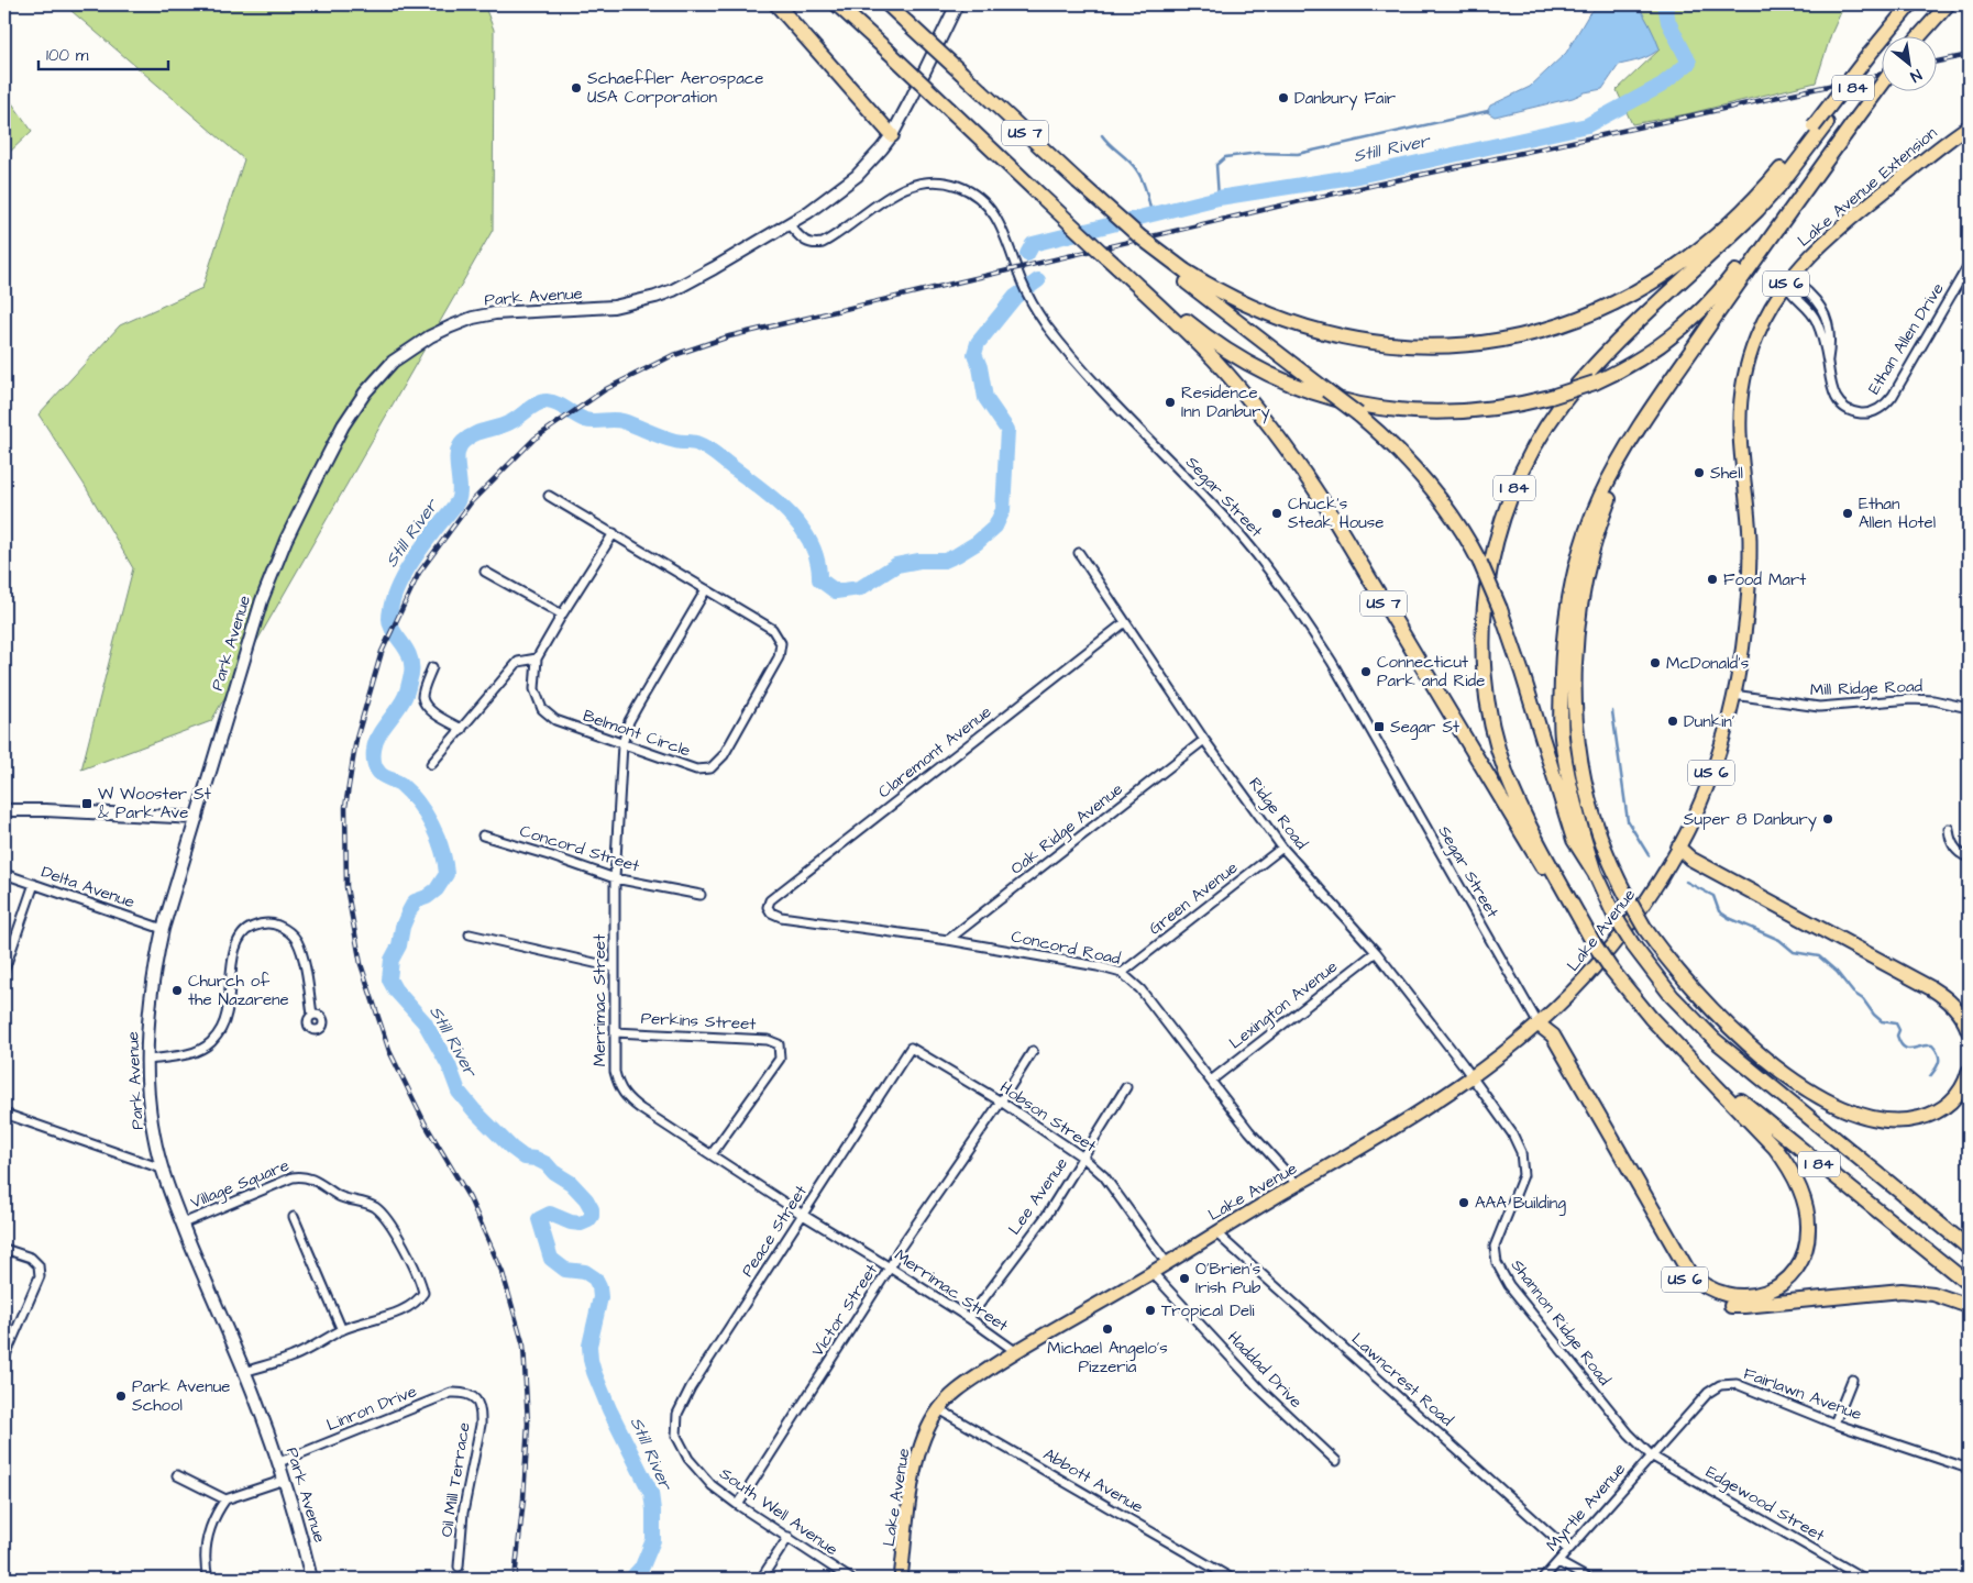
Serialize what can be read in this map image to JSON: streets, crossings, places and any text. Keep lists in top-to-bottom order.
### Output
{
  "streets": {
    "highway": ["I 84", "US 7", "US 6"],
    "main road": ["Lake Avenue Extension", "Park Avenue", "Lake Avenue"],
    "street": [
      "Ethan Allen Drive",
      "Segar Street",
      "Mill Ridge Road",
      "Belmont Circle",
      "Claremont Avenue",
      "Ridge Road",
      "Oak Ridge Avenue",
      "Concord Street",
      "Delta Avenue",
      "Green Avenue",
      "Concord Road",
      "Merrimac Street",
      "Lexington Avenue",
      "Perkins Street",
      "Hobson Street",
      "Village Square",
      "Lee Avenue",
      "Peace Street",
      "Victor Street",
      "Shannon Ridge Road",
      "Haddad Drive",
      "Lawncrest Road",
      "Fairlawn Avenue",
      "Linron Drive",
      "Oil Mill Terrace",
      "Abbott Avenue",
      "Edgewood Street",
      "Myrtle Avenue",
      "South Well Avenue"
    ]
  },
  "crossings": [
    ["I 84", "US 7"],
    ["Lake Avenue Extension", "Ethan Allen Drive"],
    ["Lake Avenue Extension", "Mill Ridge Road"],
    ["Lake Avenue Extension", "Lake Avenue"],
    ["US 6", "Segar Street"],
    ["US 6", "Lake Avenue"],
    ["Park Avenue", "Segar Street"],
    ["Park Avenue", "Delta Avenue"],
    ["Park Avenue", "Village Square"],
    ["Park Avenue", "Linron Drive"],
    ["Segar Street", "Lake Avenue"],
    ["Belmont Circle", "Merrimac Street"],
    ["Claremont Avenue", "Ridge Road"],
    ["Claremont Avenue", "Concord Road"],
    ["Ridge Road", "Oak Ridge Avenue"],
    ["Ridge Road", "Green Avenue"],
    ["Ridge Road", "Lake Avenue"],
    ["Ridge Road", "Lexington Avenue"],
    ["Ridge Road", "Shannon Ridge Road"],
    ["Oak Ridge Avenue", "Concord Road"],
    ["Concord Street", "Merrimac Street"],
    ["Green Avenue", "Concord Road"],
    ["Lake Avenue", "Concord Road"],
    ["Lake Avenue", "Merrimac Street"],
    ["Lake Avenue", "Hobson Street"],
    ["Lake Avenue", "Shannon Ridge Road"],
    ["Lake Avenue", "Haddad Drive"],
    ["Lake Avenue", "Lawncrest Road"],
    ["Lake Avenue", "Abbott Avenue"],
    ["Concord Road", "Lexington Avenue"],
    ["Merrimac Street", "Perkins Street"],
    ["Merrimac Street", "Lee Avenue"],
    ["Merrimac Street", "Peace Street"],
    ["Merrimac Street", "Victor Street"],
    ["Hobson Street", "Lee Avenue"],
    ["Hobson Street", "Peace Street"],
    ["Hobson Street", "Victor Street"],
    ["Peace Street", "South Well Avenue"],
    ["Victor Street", "South Well Avenue"],
    ["Shannon Ridge Road", "Fairlawn Avenue"],
    ["Shannon Ridge Road", "Edgewood Street"],
    ["Shannon Ridge Road", "Myrtle Avenue"],
    ["Lawncrest Road", "Myrtle Avenue"],
    ["Fairlawn Avenue", "Edgewood Street"],
    ["Fairlawn Avenue", "Myrtle Avenue"],
    ["Linron Drive", "Oil Mill Terrace"],
    ["Edgewood Street", "Myrtle Avenue"]
  ],
  "water": ["Still River"],
  "places": {
    "other": [
      "Schaeffler Aerospace USA Corporation",
      "Danbury Fair",
      "Residence Inn Danbury",
      "Shell",
      "Chuck's Steak House",
      "Ethan Allen Hotel",
      "Food Mart",
      "McDonald's",
      "Connecticut Park and Ride",
      "Dunkin'",
      "Super 8 Danbury",
      "Church of the Nazarene",
      "AAA Building",
      "O'Brien's Irish Pub",
      "Tropical Deli",
      "Michael Angelo's Pizzeria",
      "Park Avenue School"
    ],
    "transit": ["Segar St", "W Wooster St & Park Ave"]
  },
  "scale_bar": "100 m",
  "north": "bottom right"
}
